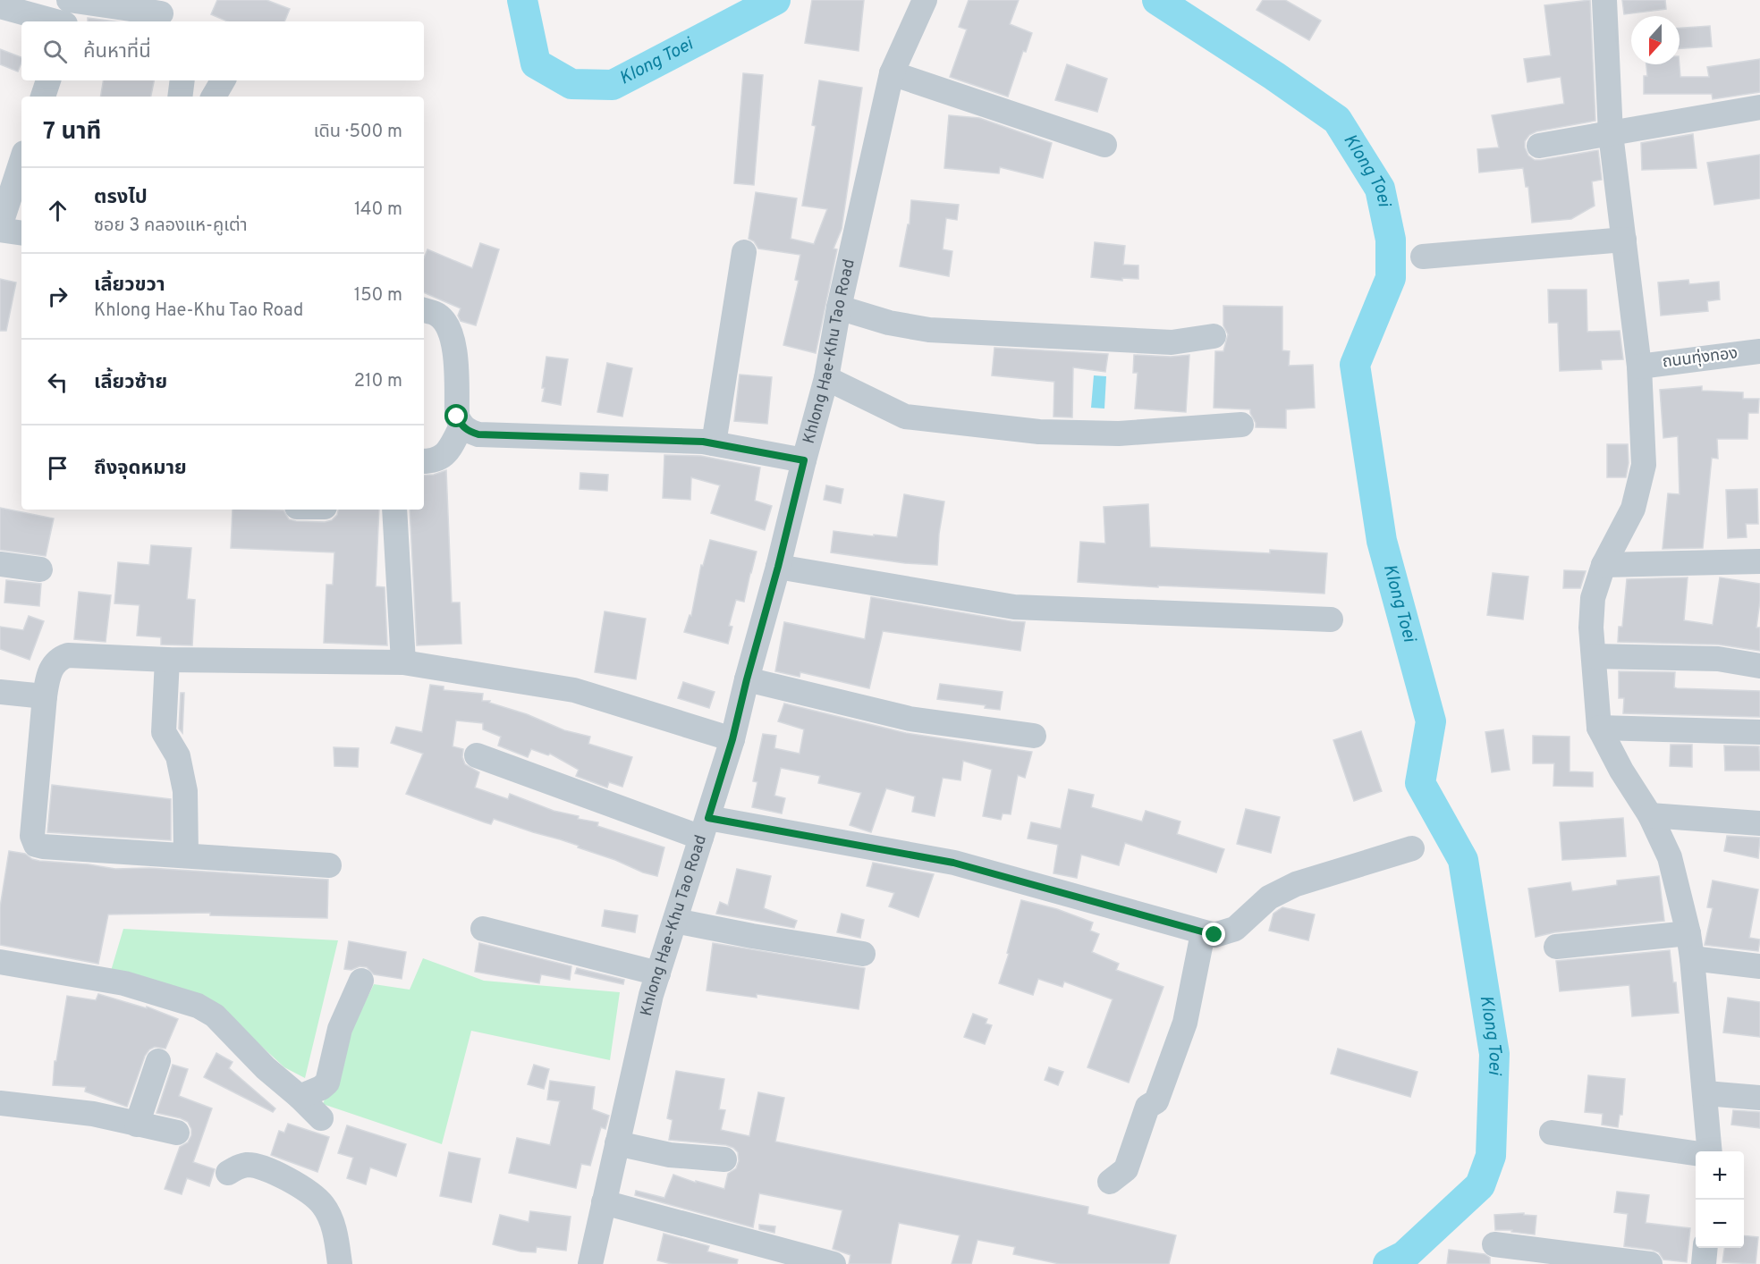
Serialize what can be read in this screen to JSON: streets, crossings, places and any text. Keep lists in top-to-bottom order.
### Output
{
  "streets": {
    "street": ["Khlong Hae-Khu Tao Road", "ถนนทุ่งทอง"]
  },
  "water": ["Klong Toei"],
  "north": "bottom",
  "page": {
    "search": "ค้นหาที่นี่",
    "heading": ["7 นาที", "เดิน · 500 m"],
    "list": [
      ["ตรงไป", "ซอย 3 คลองแห-คูเต่า", "140 m"],
      ["เลี้ยวขวา", "Khlong Hae-Khu Tao Road", "150 m"],
      ["เลี้ยวซ้าย", "210 m"],
      "ถึงจุดหมาย"
    ],
    "map_buttons": ["+", "−"]
  }
}
